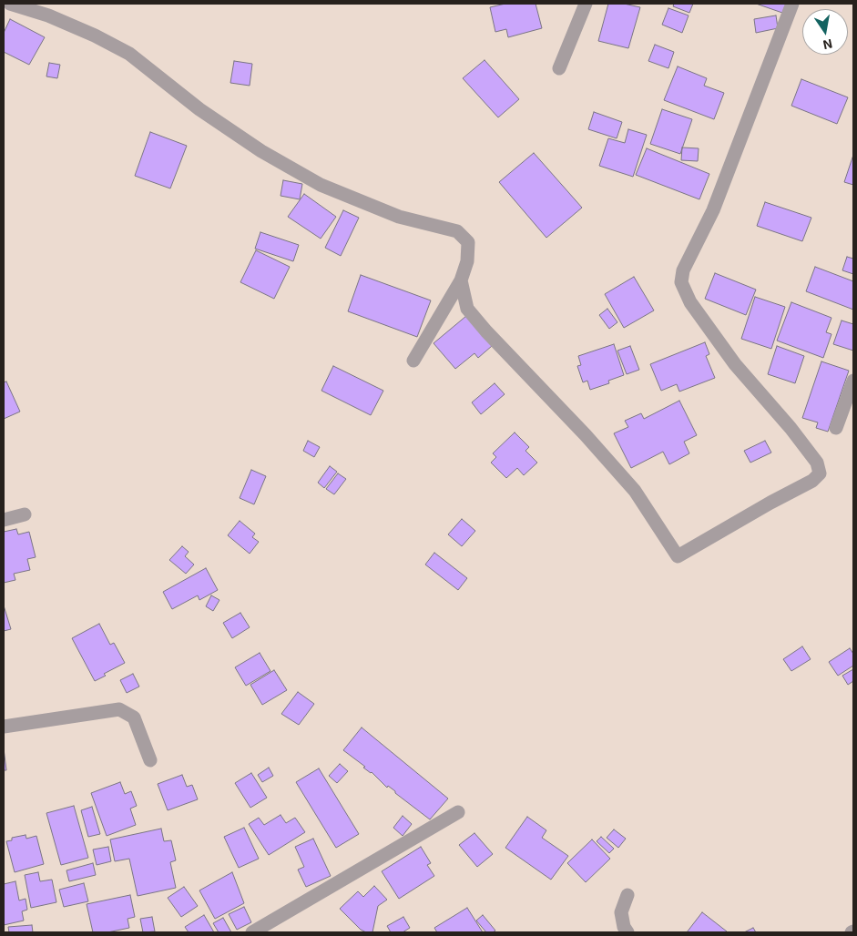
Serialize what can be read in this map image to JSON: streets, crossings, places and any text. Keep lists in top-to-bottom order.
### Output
{
  "north": "bottom"
}
